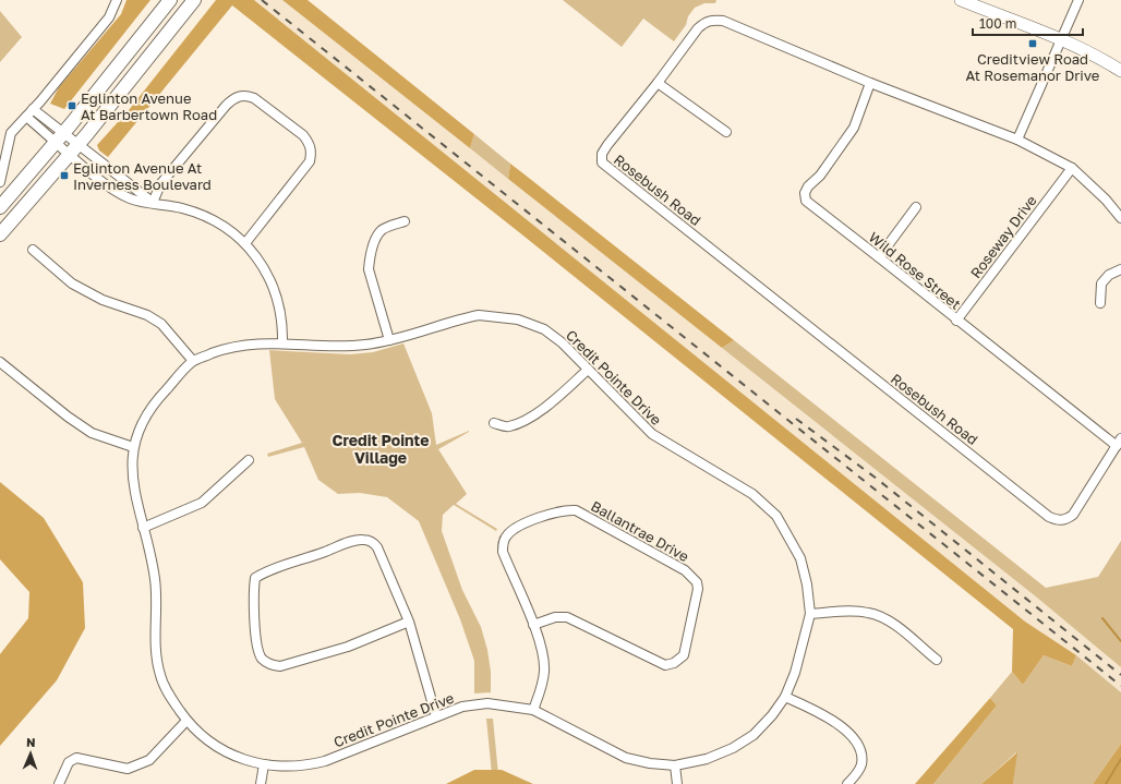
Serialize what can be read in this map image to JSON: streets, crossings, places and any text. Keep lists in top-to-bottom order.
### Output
{
  "streets": {
    "street": [
      "Rosebush Road",
      "Roseway Drive",
      "Wild Rose Street",
      "Credit Pointe Drive",
      "Ballantrae Drive"
    ]
  },
  "crossings": [
    ["Rosebush Road", "Roseway Drive"],
    ["Rosebush Road", "Wild Rose Street"],
    ["Roseway Drive", "Wild Rose Street"],
    ["Credit Pointe Drive", "Ballantrae Drive"]
  ],
  "districts": ["Credit Pointe Village"],
  "places": {
    "transit": ["Creditview Road At Rosemanor Drive", "Eglinton Avenue At Barbertown Road", "Eglinton Avenue At Inverness Boulevard"]
  },
  "scale_bar": "100 m",
  "north": "top"
}
